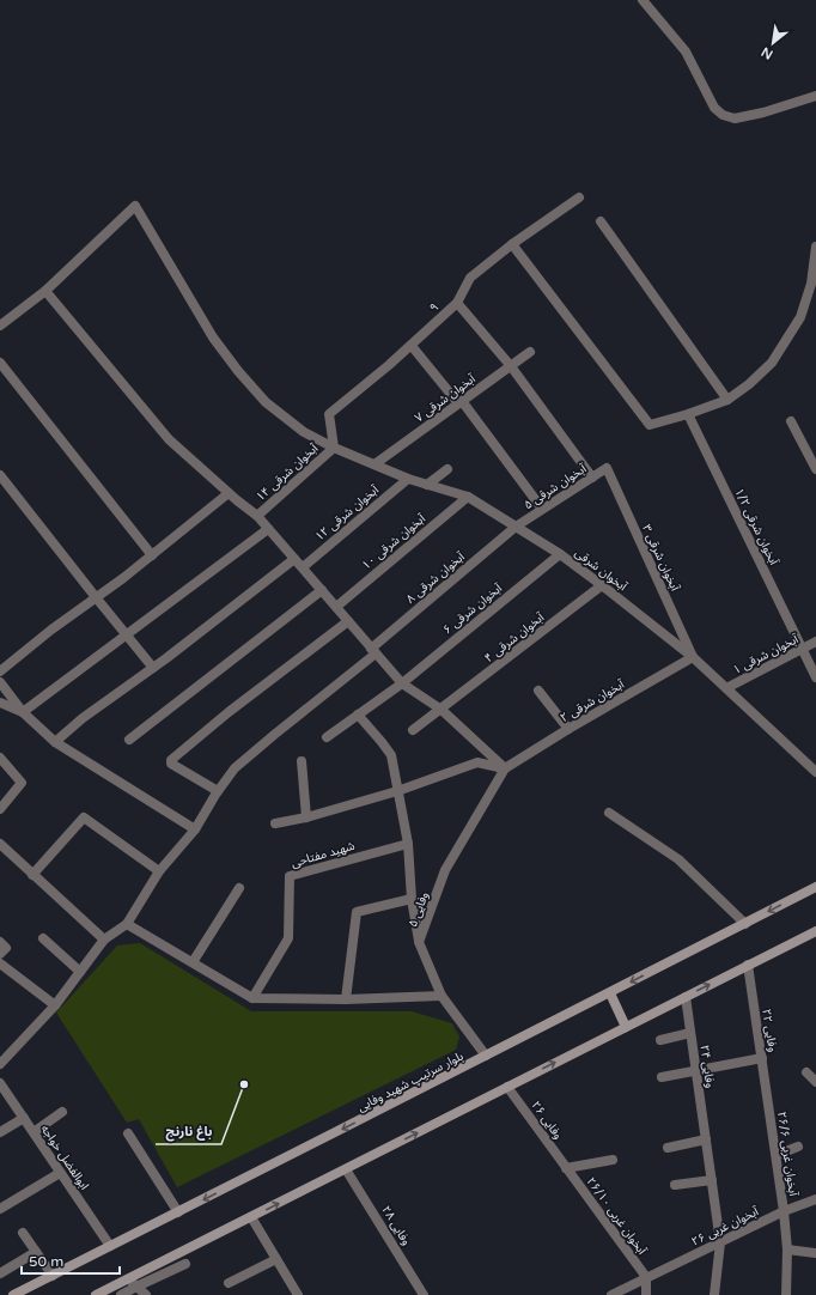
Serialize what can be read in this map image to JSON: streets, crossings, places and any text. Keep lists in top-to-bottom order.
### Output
{
  "streets": {
    "main road": ["بلوار سرتیپ شهید وفایی"],
    "street": [
      "۹",
      "آبخوان شرقی ۷",
      "آبخوان شرقی ۱۴",
      "آبخوان شرقی ۵",
      "آبخوان شرقی ۱۲",
      "آبخوان شرقی ۱/۲",
      "آبخوان شرقی ۱۰",
      "آبخوان شرقی ۳",
      "آبخوان شرقی",
      "آبخوان شرقی ۸",
      "آبخوان شرقی ۶",
      "آبخوان شرقی ۴",
      "آبخوان شرقی ۱",
      "آبخوان شرقی ۲",
      "شهید مفتاحی",
      "وفایی ۵",
      "وفایی ۲۲",
      "وفایی ۲۴",
      "وفایی ۲۶",
      "آبخوان غربی ۲۶/۶",
      "ابوالفضل خواجه",
      "آبخوان غربی ۲۶/۱۰",
      "وفایی ۲۸",
      "آبخوان غربی ۲۶"
    ]
  },
  "crossings": [
    ["۹", "آبخوان شرقی ۱۴"],
    ["۹", "آبخوان شرقی"],
    ["آبخوان شرقی ۷", "آبخوان شرقی"],
    ["آبخوان شرقی ۱۴", "آبخوان شرقی"],
    ["آبخوان شرقی ۵", "آبخوان شرقی ۳"],
    ["آبخوان شرقی ۵", "آبخوان شرقی"],
    ["آبخوان شرقی ۵", "آبخوان شرقی ۸"],
    ["آبخوان شرقی ۱۲", "آبخوان شرقی"],
    ["آبخوان شرقی ۱/۲", "آبخوان شرقی ۱"],
    ["آبخوان شرقی ۱۰", "آبخوان شرقی"],
    ["آبخوان شرقی ۳", "آبخوان شرقی"],
    ["آبخوان شرقی ۳", "آبخوان شرقی ۲"],
    ["آبخوان شرقی", "آبخوان شرقی ۸"],
    ["آبخوان شرقی", "آبخوان شرقی ۶"],
    ["آبخوان شرقی", "آبخوان شرقی ۴"],
    ["آبخوان شرقی", "آبخوان شرقی ۱"],
    ["آبخوان شرقی", "آبخوان شرقی ۲"],
    ["آبخوان شرقی ۲", "وفایی ۵"],
    ["وفایی ۵", "بلوار سرتیپ شهید وفایی"],
    ["وفایی ۲۲", "آبخوان غربی ۲۶/۶"],
    ["وفایی ۲۴", "آبخوان غربی ۲۶"],
    ["بلوار سرتیپ شهید وفایی", "ابوالفضل خواجه"],
    ["وفایی ۲۶", "آبخوان غربی ۲۶/۱۰"],
    ["آبخوان غربی ۲۶/۶", "آبخوان غربی ۲۶"],
    ["آبخوان غربی ۲۶/۱۰", "آبخوان غربی ۲۶"]
  ],
  "places": ["باغ نارنج"],
  "scale_bar": "50 m",
  "north": "bottom left"
}
